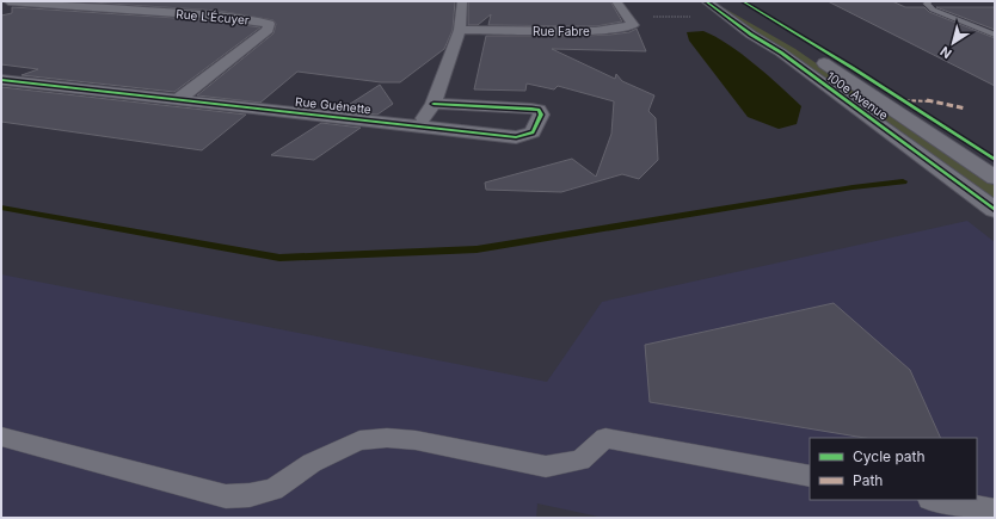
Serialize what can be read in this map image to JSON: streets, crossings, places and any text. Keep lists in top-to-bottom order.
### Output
{
  "streets": {
    "street": [
      "Rue L'Écuyer",
      "Rue Fabre",
      "100e Avenue",
      "Rue Guénette"
    ]
  },
  "crossings": [
    ["Rue L'Écuyer", "Rue Guénette"]
  ],
  "legend": ["Cycle path", "Path"],
  "north": "bottom left"
}
